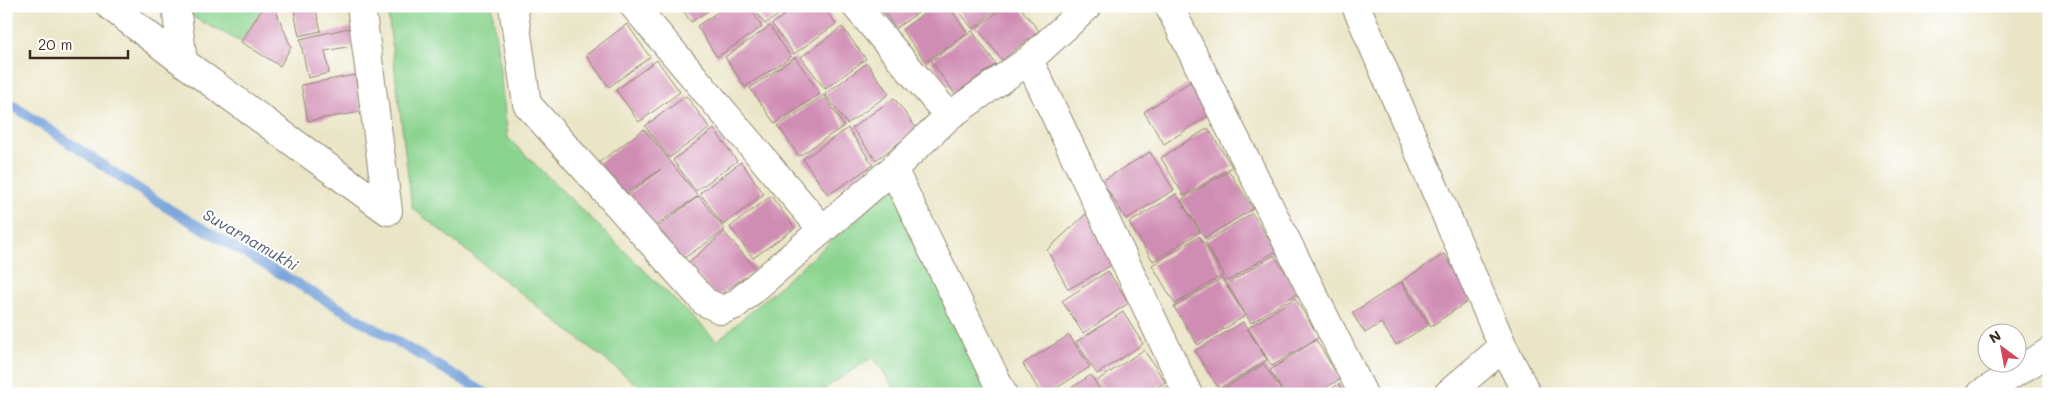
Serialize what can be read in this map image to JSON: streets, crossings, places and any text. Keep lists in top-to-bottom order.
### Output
{
  "water": ["Suvarnamukhi"],
  "scale_bar": "20 m",
  "north": "top left"
}
